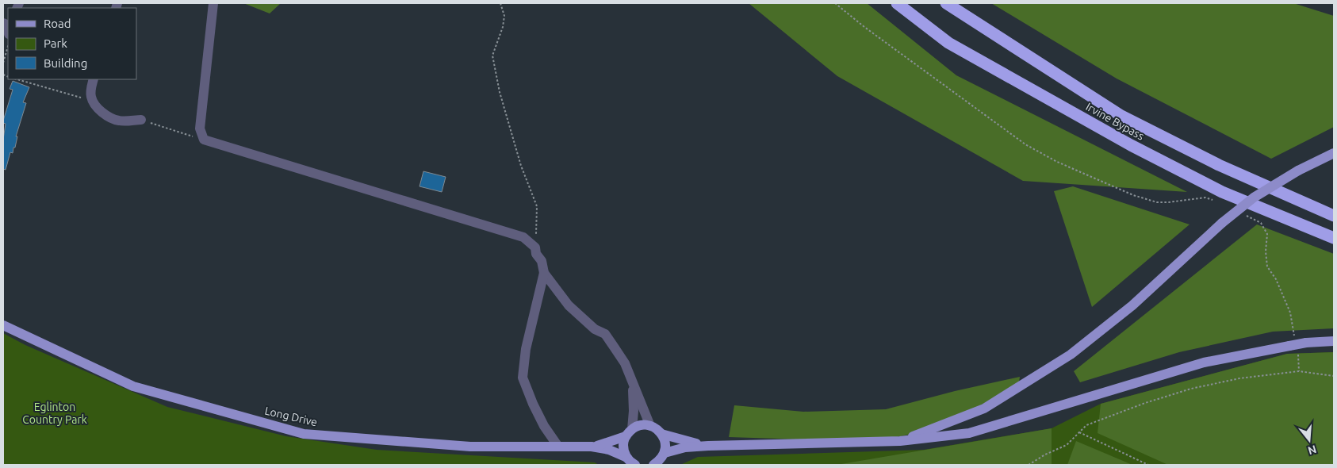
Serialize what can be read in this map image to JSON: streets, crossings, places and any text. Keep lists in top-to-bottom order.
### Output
{
  "streets": {
    "highway": ["Irvine Bypass"],
    "main road": ["Long Drive"]
  },
  "parks": ["Eglinton Country Park"],
  "legend": ["Road", "Park", "Building"],
  "north": "bottom"
}
